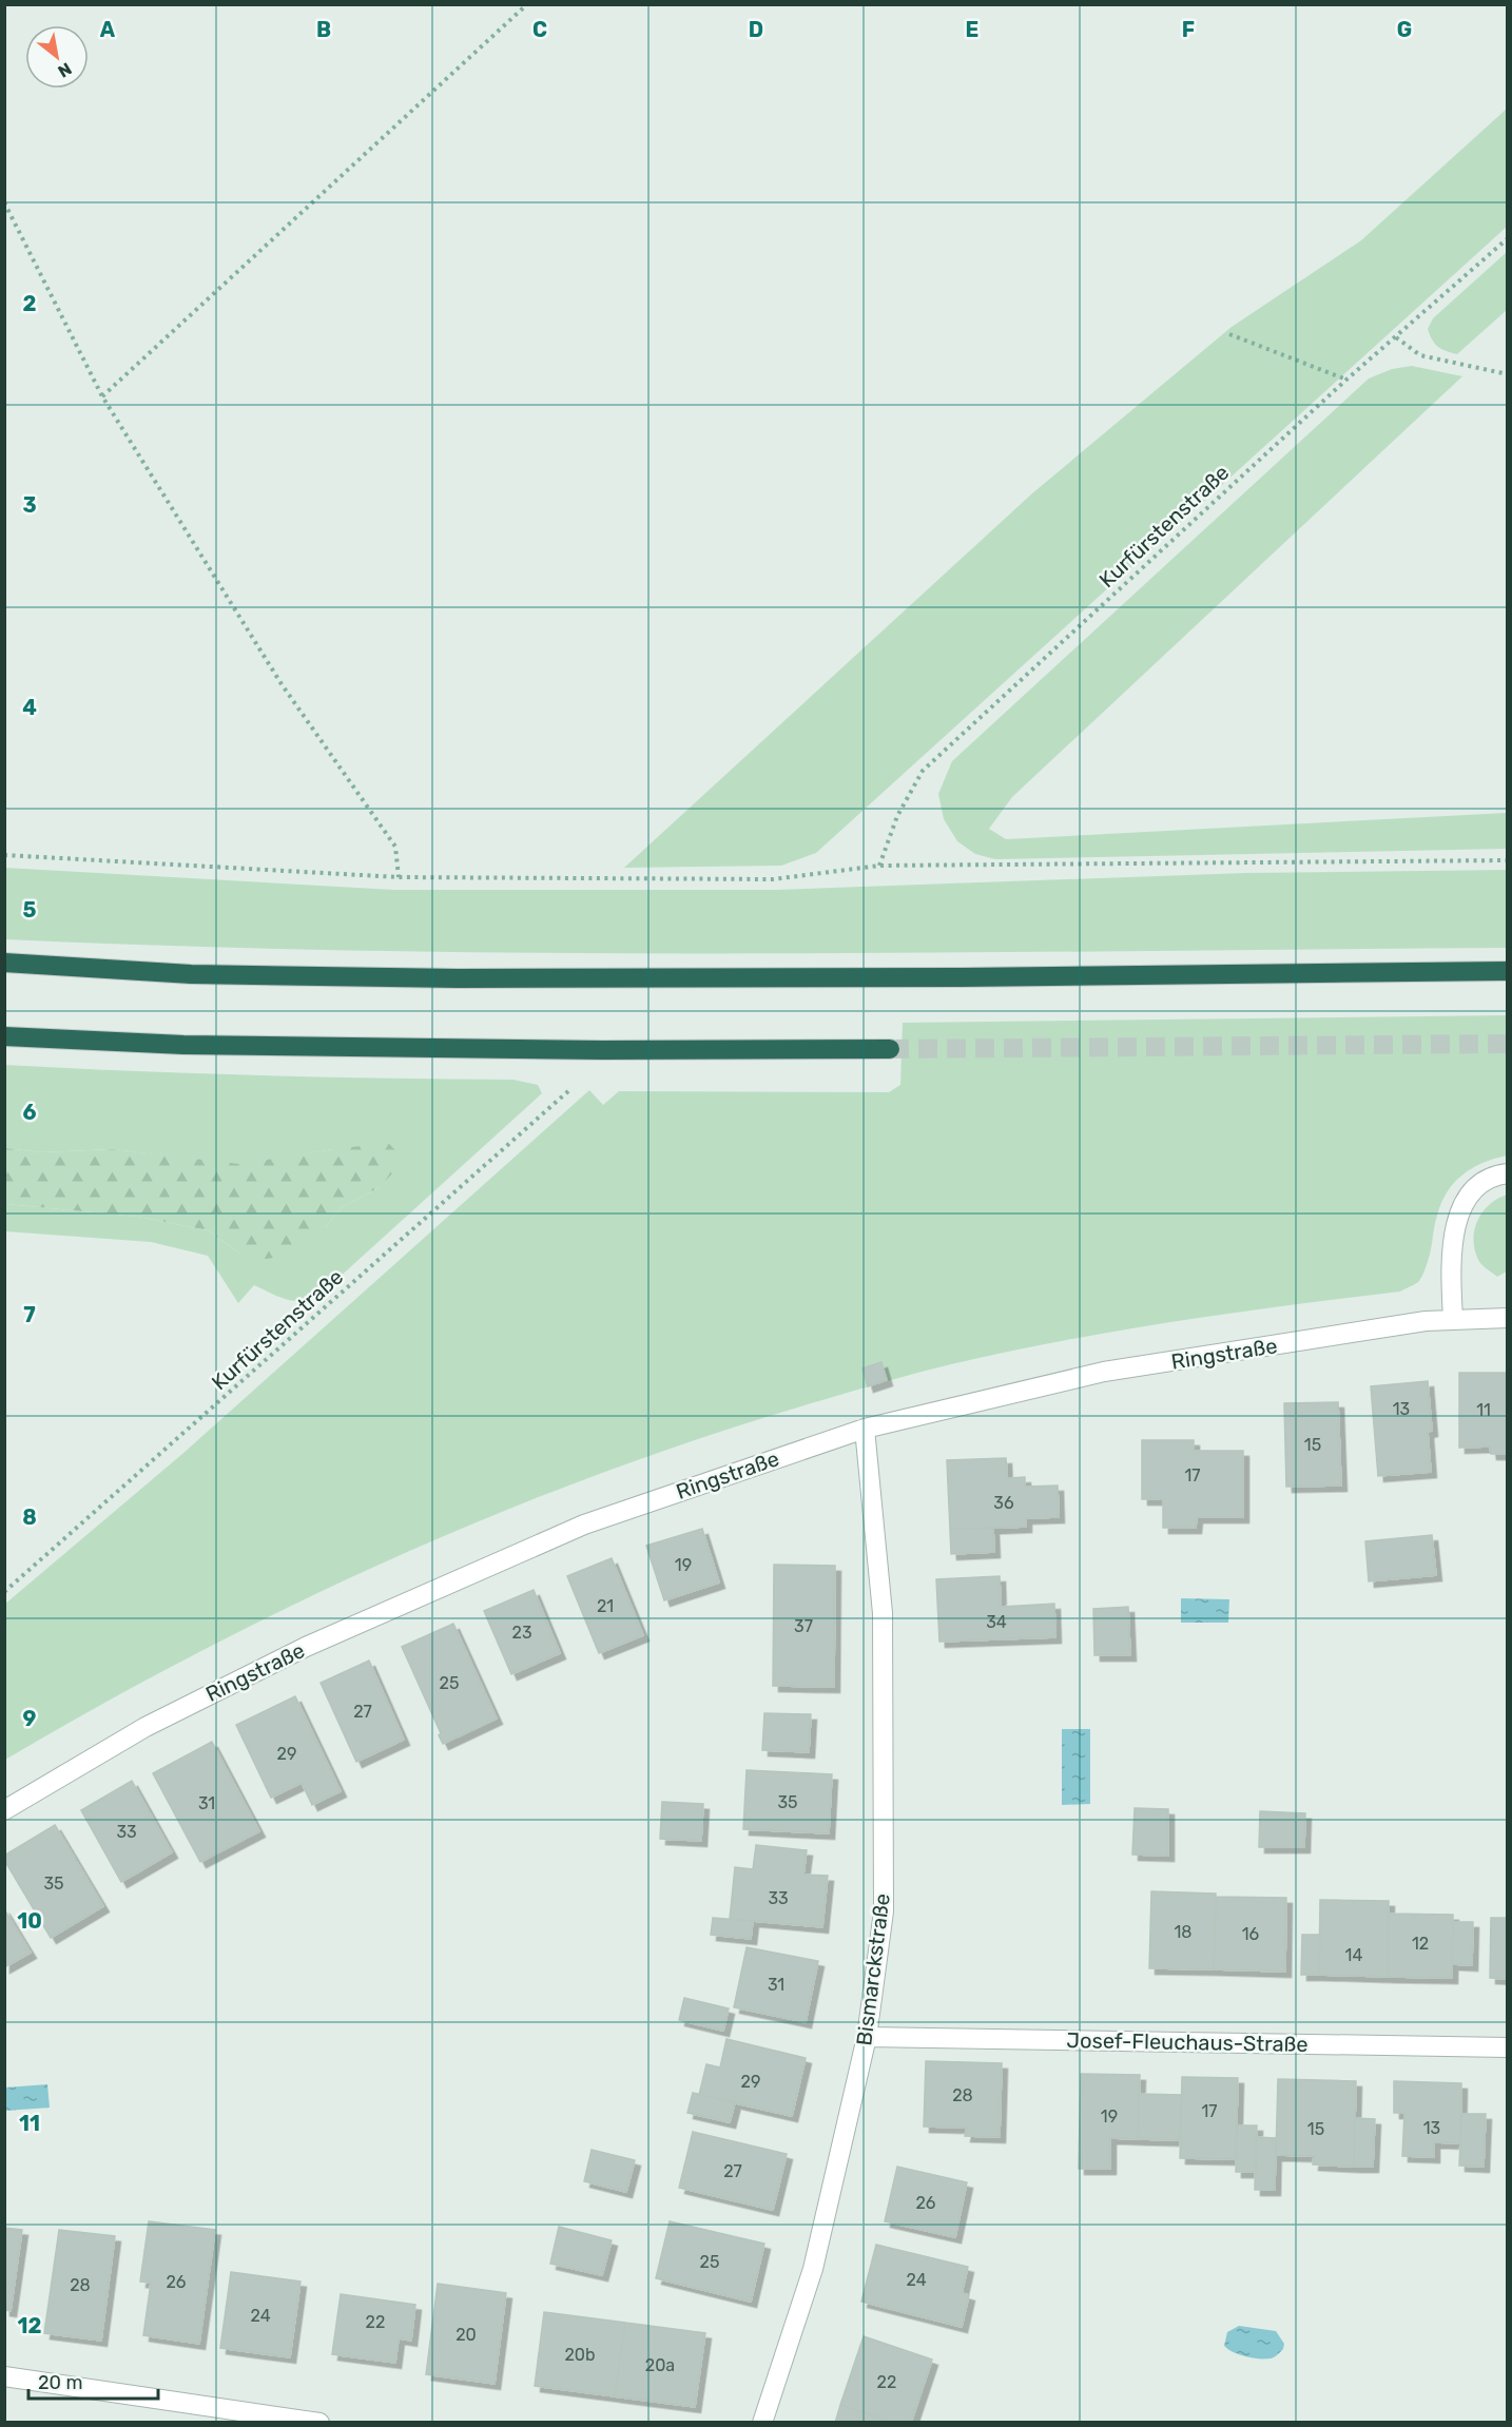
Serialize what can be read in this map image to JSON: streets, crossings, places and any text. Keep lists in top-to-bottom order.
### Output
{
  "streets": {
    "street": ["Ringstraße", "Bismarckstraße", "Josef-Fleuchaus-Straße"],
    "path": ["Kurfürstenstraße"]
  },
  "crossings": [
    ["Ringstraße", "Bismarckstraße"],
    ["Bismarckstraße", "Josef-Fleuchaus-Straße"]
  ],
  "house_numbers": [
    "13",
    "11",
    "15",
    "17",
    "36",
    "19",
    "21",
    "34",
    "37",
    "23",
    "25",
    "27",
    "29",
    "35",
    "31",
    "33",
    "35",
    "33",
    "18",
    "16",
    "12",
    "14",
    "31",
    "29",
    "28",
    "17",
    "19",
    "13",
    "15",
    "27",
    "26",
    "25",
    "24",
    "26",
    "28",
    "24",
    "22",
    "20",
    "20b",
    "20a",
    "22"
  ],
  "scale_bar": "20 m",
  "north": "bottom right",
  "grid": {
    "columns": [
      "A",
      "B",
      "C",
      "D",
      "E",
      "F",
      "G"
    ],
    "rows": [
      "2",
      "3",
      "4",
      "5",
      "6",
      "7",
      "8",
      "9",
      "10",
      "11",
      "12"
    ]
  }
}
